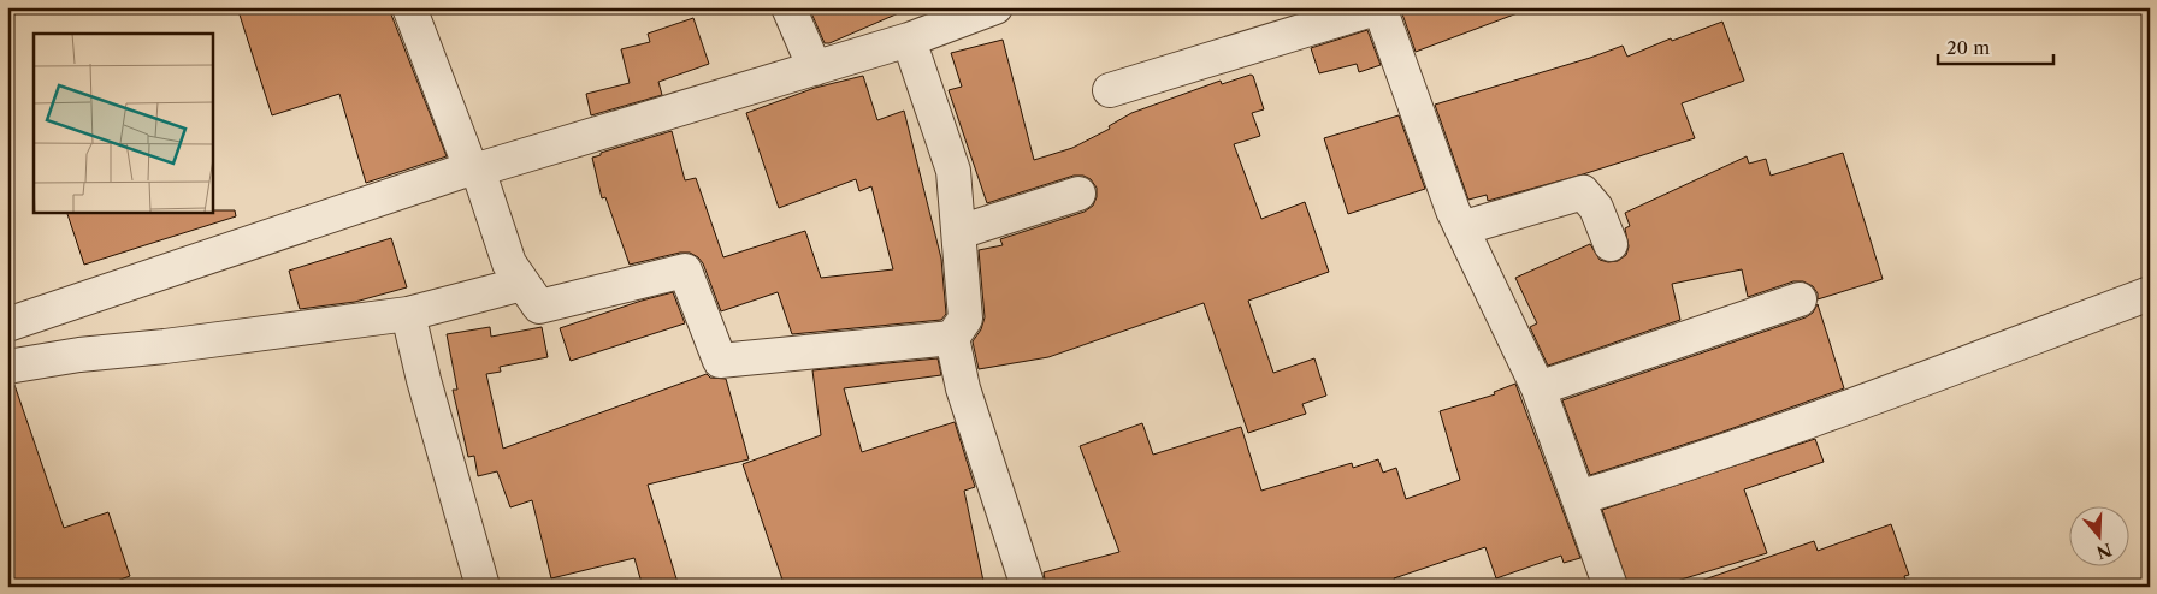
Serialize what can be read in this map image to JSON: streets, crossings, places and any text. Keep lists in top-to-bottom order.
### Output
{
  "scale_bar": "20 m",
  "north": "bottom"
}
